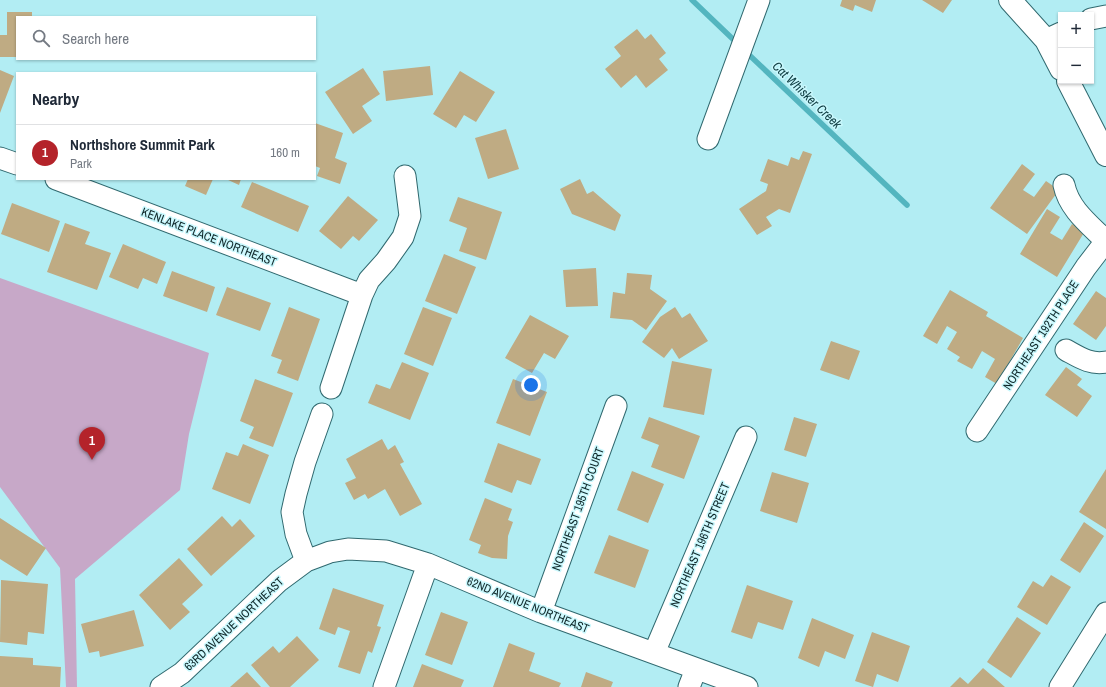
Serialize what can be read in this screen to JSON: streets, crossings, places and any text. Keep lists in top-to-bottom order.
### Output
{
  "streets": {
    "street": [
      "KENLAKE PLACE NORTHEAST",
      "NORTHEAST 192TH PLACE",
      "NORTHEAST 195TH COURT",
      "NORTHEAST 196TH STREET",
      "62ND AVENUE NORTHEAST",
      "63RD AVENUE NORTHEAST"
    ]
  },
  "crossings": [
    ["NORTHEAST 195TH COURT", "62ND AVENUE NORTHEAST"],
    ["NORTHEAST 196TH STREET", "62ND AVENUE NORTHEAST"],
    ["62ND AVENUE NORTHEAST", "63RD AVENUE NORTHEAST"]
  ],
  "water": ["Cat Whisker Creek"],
  "page": {
    "map_buttons": ["+", "−"],
    "search": "Search here",
    "heading": "Nearby",
    "list": [
      {
        "mark": "1",
        "name": "Northshore Summit Park",
        "note": "Park",
        "value": "160 m"
      }
    ],
    "pins": "1"
  }
}
